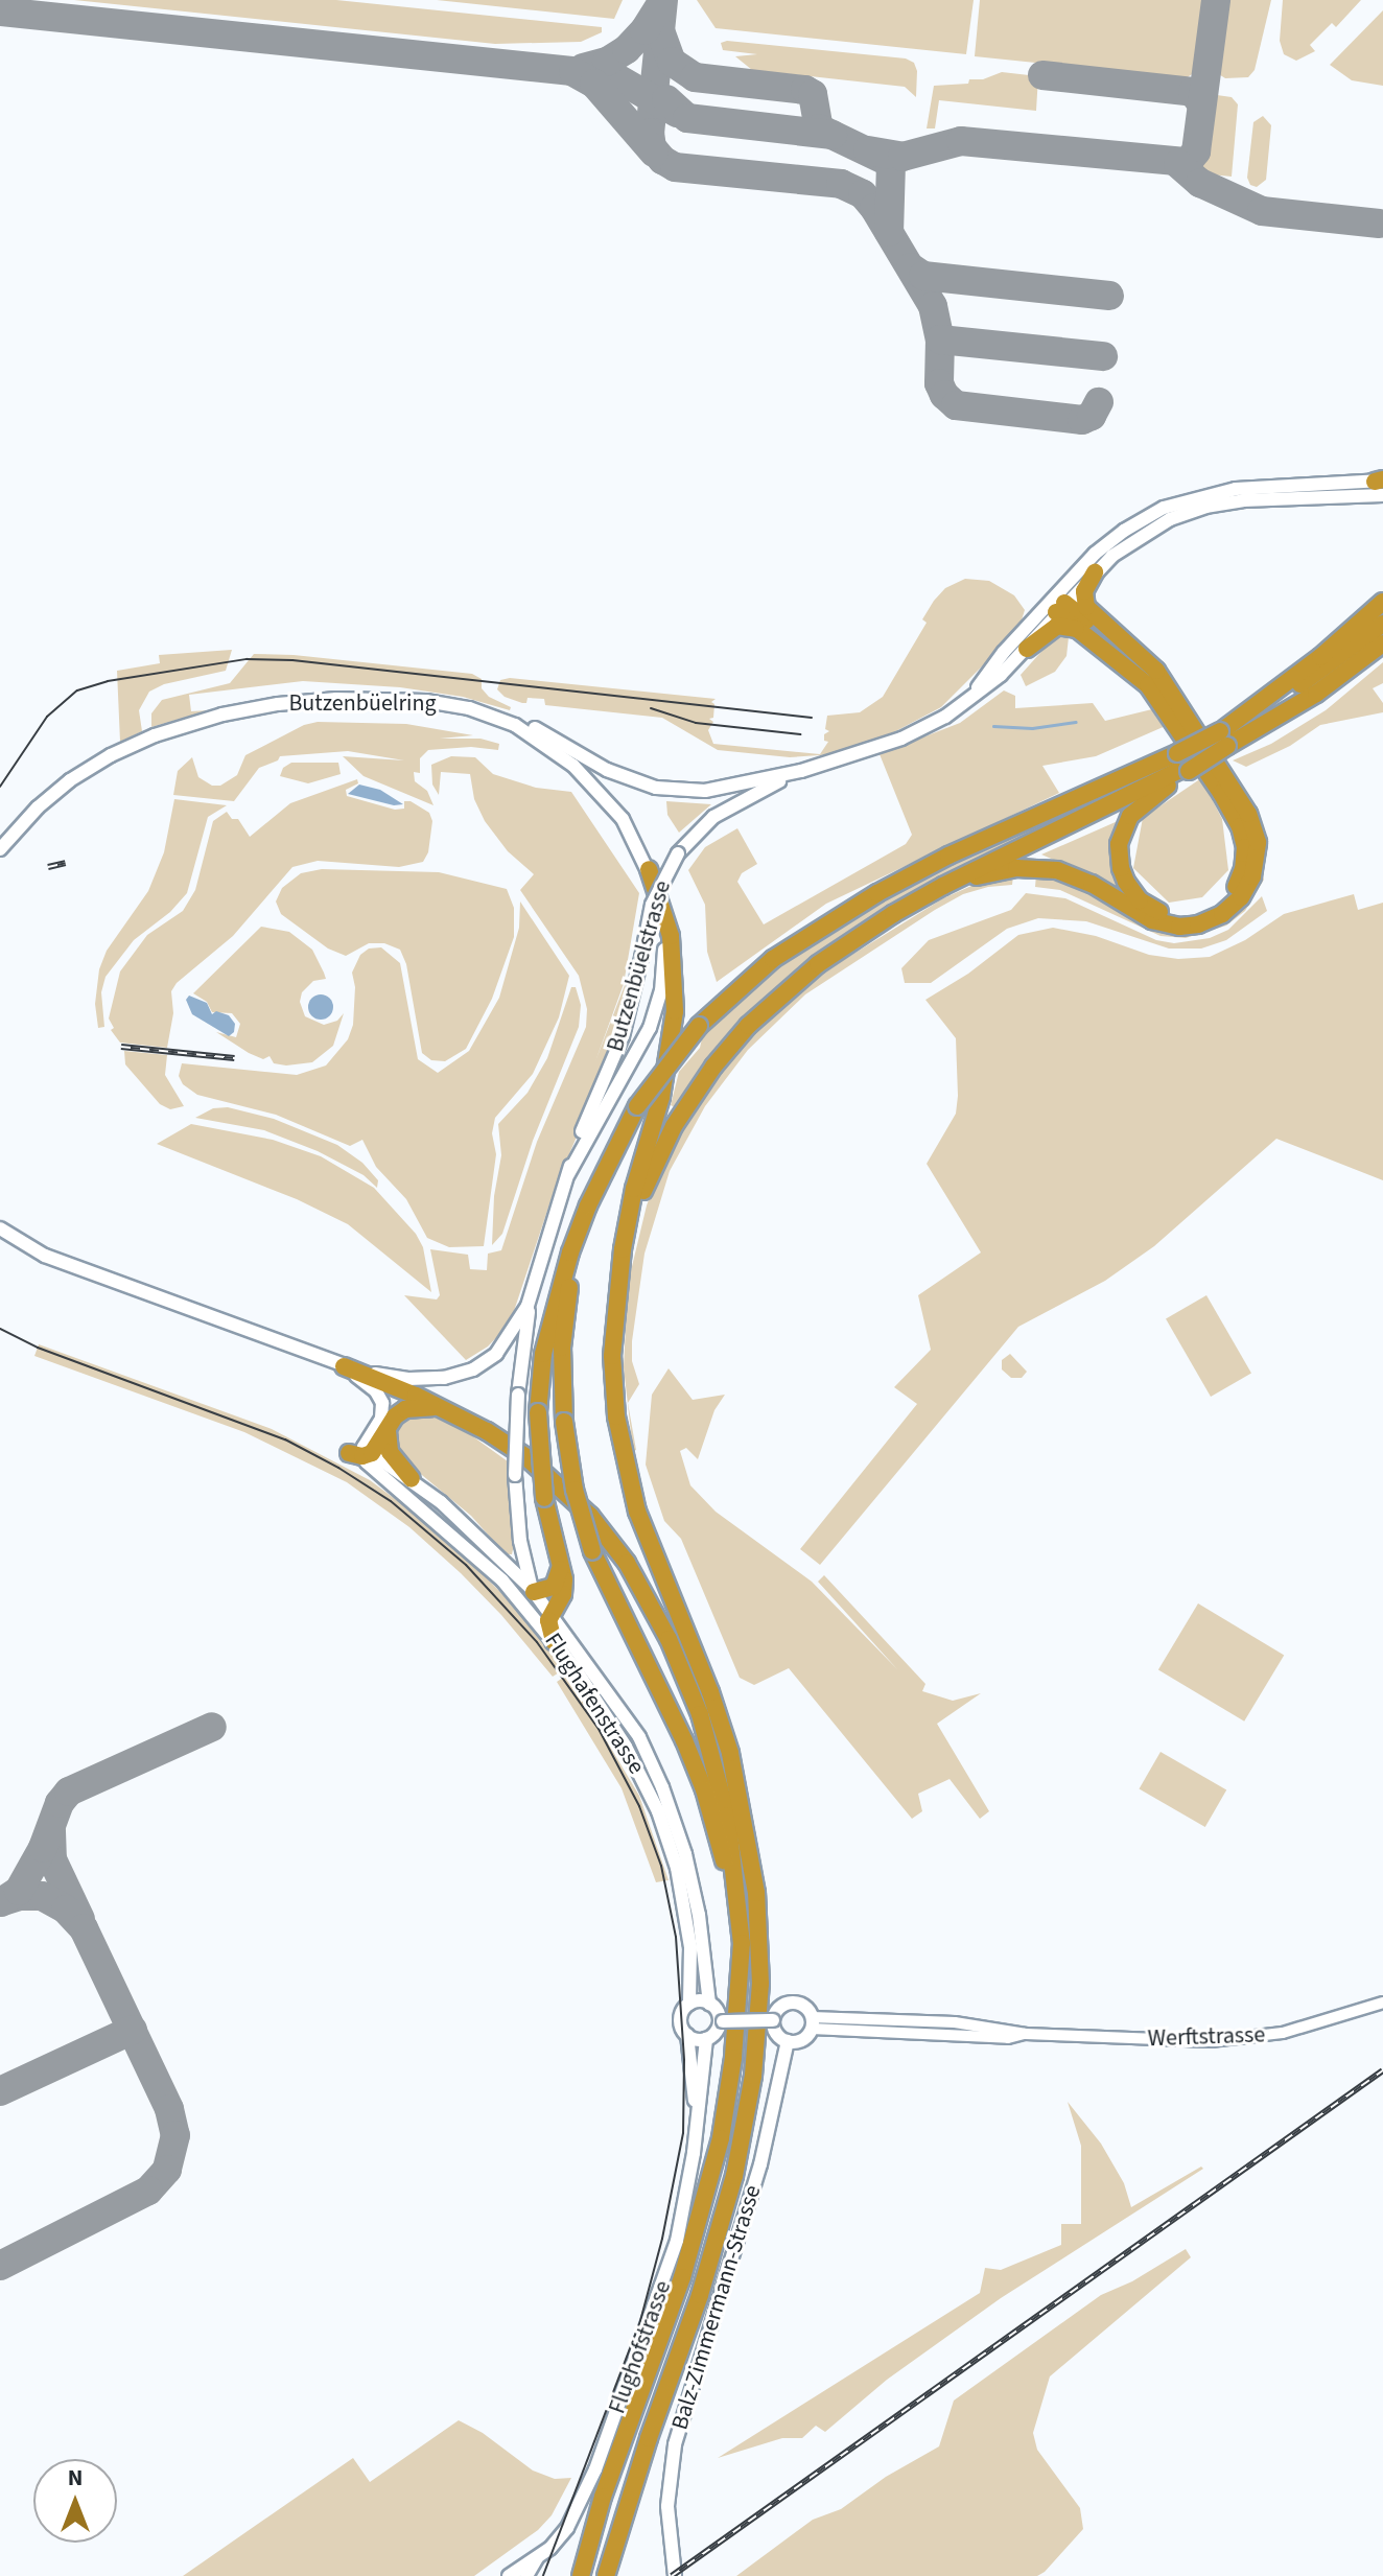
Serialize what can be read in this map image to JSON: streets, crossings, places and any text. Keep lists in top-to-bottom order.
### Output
{
  "streets": {
    "main road": [
      "Butzenbüelring",
      "Butzenbüelstrasse",
      "Flughafenstrasse",
      "Balz-Zimmermann-Strasse",
      "Flughofstrasse"
    ],
    "street": ["Werftstrasse"]
  },
  "crossings": [
    ["Butzenbüelring", "Butzenbüelstrasse"],
    ["Flughafenstrasse", "Flughofstrasse"],
    ["Werftstrasse", "Balz-Zimmermann-Strasse"]
  ],
  "north": "top"
}
